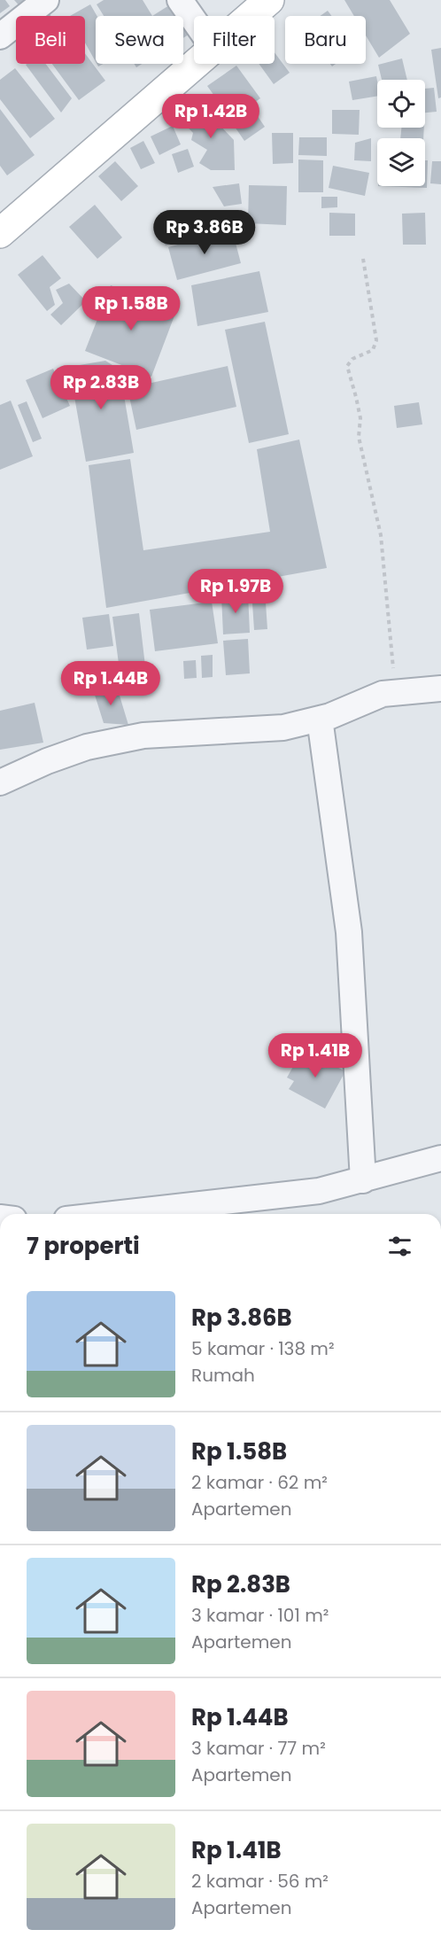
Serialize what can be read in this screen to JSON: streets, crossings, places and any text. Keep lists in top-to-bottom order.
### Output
{
  "page": {
    "chip": [
      "Beli",
      "Sewa",
      "Filter",
      "Baru"
    ],
    "price": [
      "Rp 1.42B",
      "Rp 3.86B",
      "Rp 1.58B",
      "Rp 2.83B",
      "Rp 1.97B",
      "Rp 1.44B",
      "Rp 1.41B"
    ],
    "heading": "7 properti",
    "list": [
      {
        "name": "Rp 3.86B",
        "note": "5 kamar · 138 m² · Rumah"
      },
      {
        "name": "Rp 1.58B",
        "note": "2 kamar · 62 m² · Apartemen"
      },
      {
        "name": "Rp 2.83B",
        "note": "3 kamar · 101 m² · Apartemen"
      },
      {
        "name": "Rp 1.44B",
        "note": "3 kamar · 77 m² · Apartemen"
      },
      {
        "name": "Rp 1.41B",
        "note": "2 kamar · 56 m² · Apartemen"
      }
    ]
  }
}
